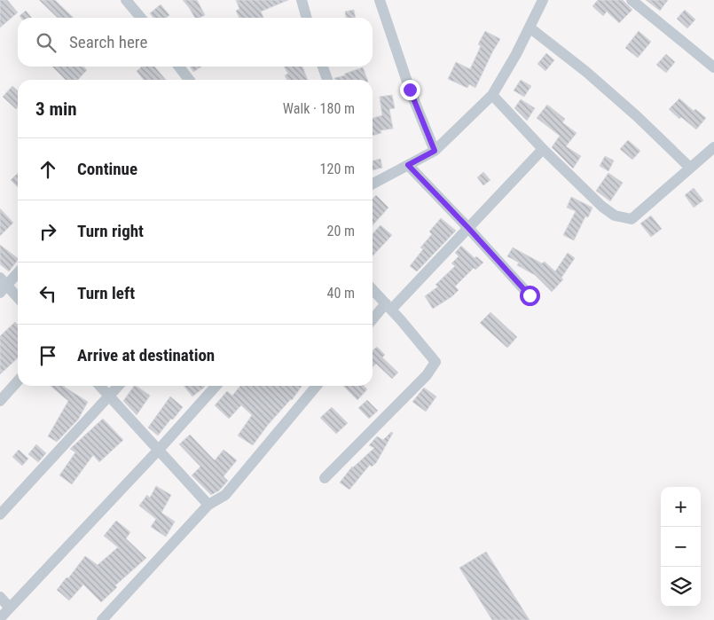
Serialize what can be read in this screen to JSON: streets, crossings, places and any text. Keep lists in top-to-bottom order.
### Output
{
  "page": {
    "search": "Search here",
    "heading": ["3 min", "Walk · 180 m"],
    "list": [
      ["Continue", "120 m"],
      ["Turn right", "20 m"],
      ["Turn left", "40 m"],
      "Arrive at destination"
    ],
    "map_buttons": ["+", "−"]
  }
}
